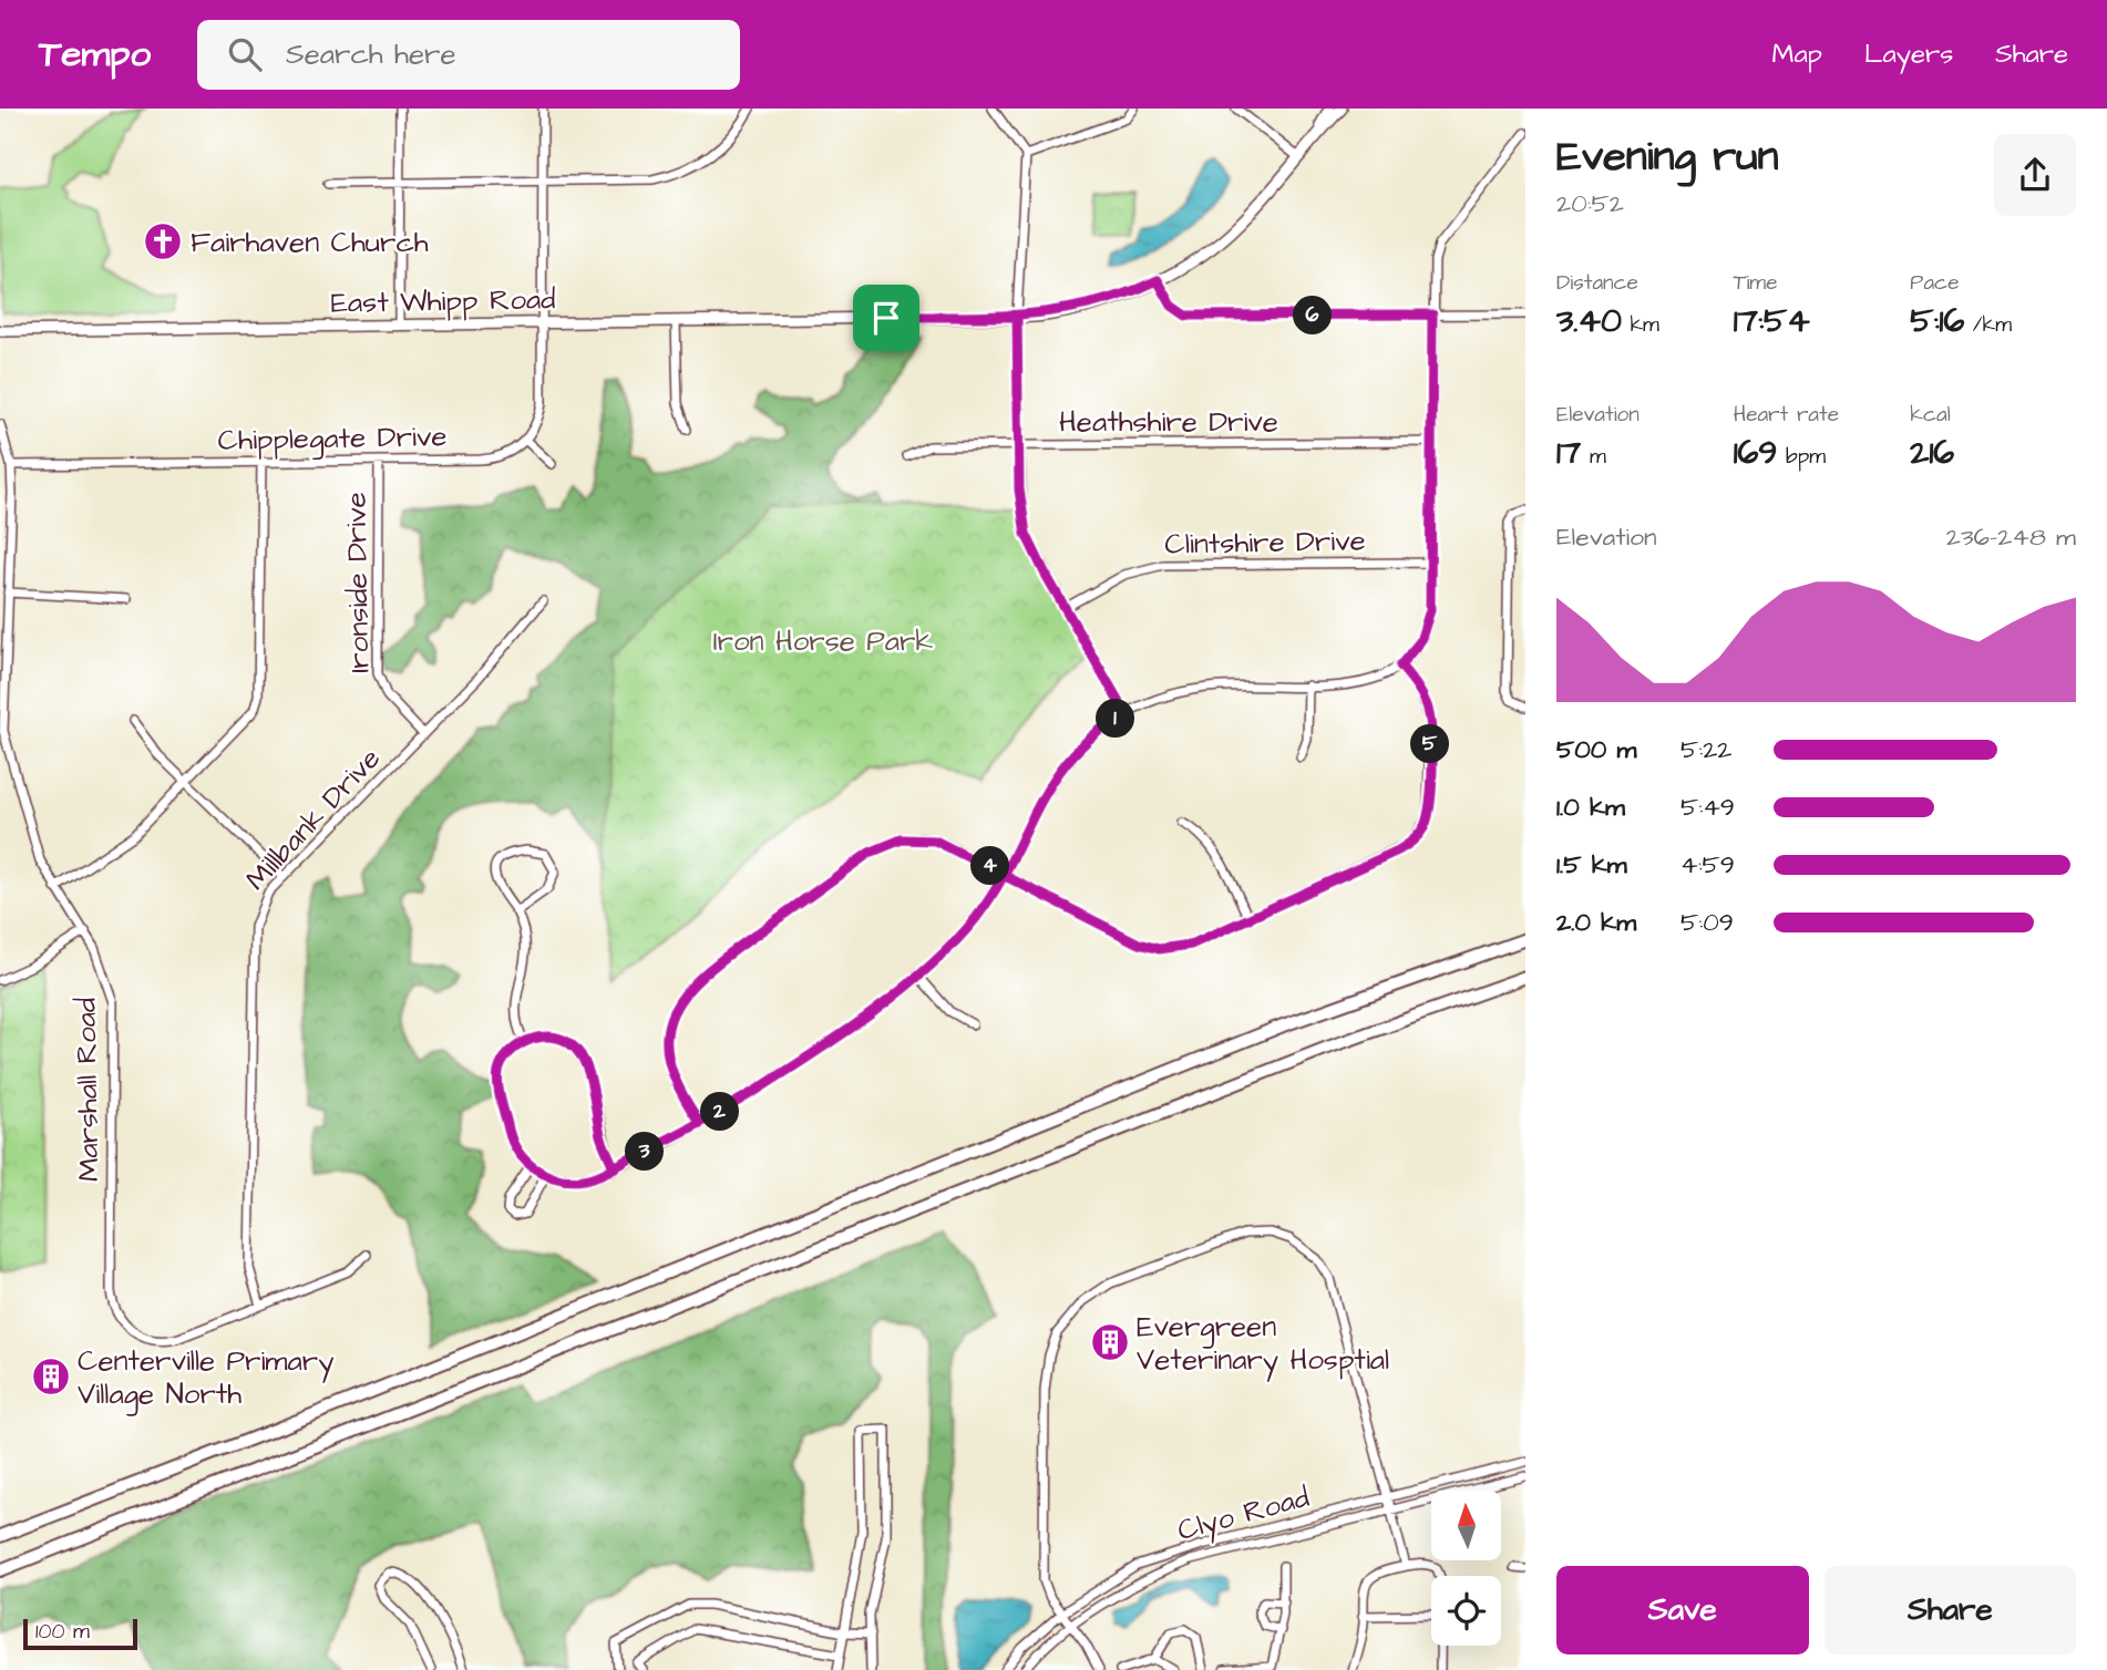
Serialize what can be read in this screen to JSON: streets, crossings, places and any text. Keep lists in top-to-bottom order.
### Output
{
  "streets": {
    "main road": ["East Whipp Road"],
    "street": [
      "Heathshire Drive",
      "Chipplegate Drive",
      "Clintshire Drive",
      "Ironside Drive",
      "Millbank Drive",
      "Marshall Road",
      "Clyo Road"
    ]
  },
  "crossings": [
    ["Chipplegate Drive", "Ironside Drive"],
    ["Chipplegate Drive", "Marshall Road"],
    ["Ironside Drive", "Millbank Drive"],
    ["Millbank Drive", "Marshall Road"]
  ],
  "parks": ["Iron Horse Park"],
  "places": {
    "church": ["Fairhaven Church"],
    "building": ["Evergreen Veterinary Hosptial", "Centerville Primary Village North"]
  },
  "scale_bar": "100 m",
  "north": "top",
  "page": {
    "header": "Tempo",
    "search": "Search here",
    "nav": ["Map", "Layers", "Share"],
    "heading": ["Evening run", "20:52"],
    "stats": [
      ["Distance", "3.40 km"],
      ["Time", "17:54"],
      ["Pace", "5:16 /km"],
      ["Elevation", "17 m"],
      ["Heart rate", "169 bpm"],
      ["kcal", "216"]
    ],
    "pins": [
      "6",
      "1",
      "5",
      "4",
      "2",
      "3"
    ],
    "chart": ["Elevation", "236–248 m"],
    "list": [
      {
        "name": "500 m",
        "note": "5:22"
      },
      {
        "name": "1.0 km",
        "note": "5:49"
      },
      {
        "name": "1.5 km",
        "note": "4:59"
      },
      {
        "name": "2.0 km",
        "note": "5:09"
      }
    ],
    "buttons": ["Save", "Share"],
    "scale": "100 m"
  }
}
